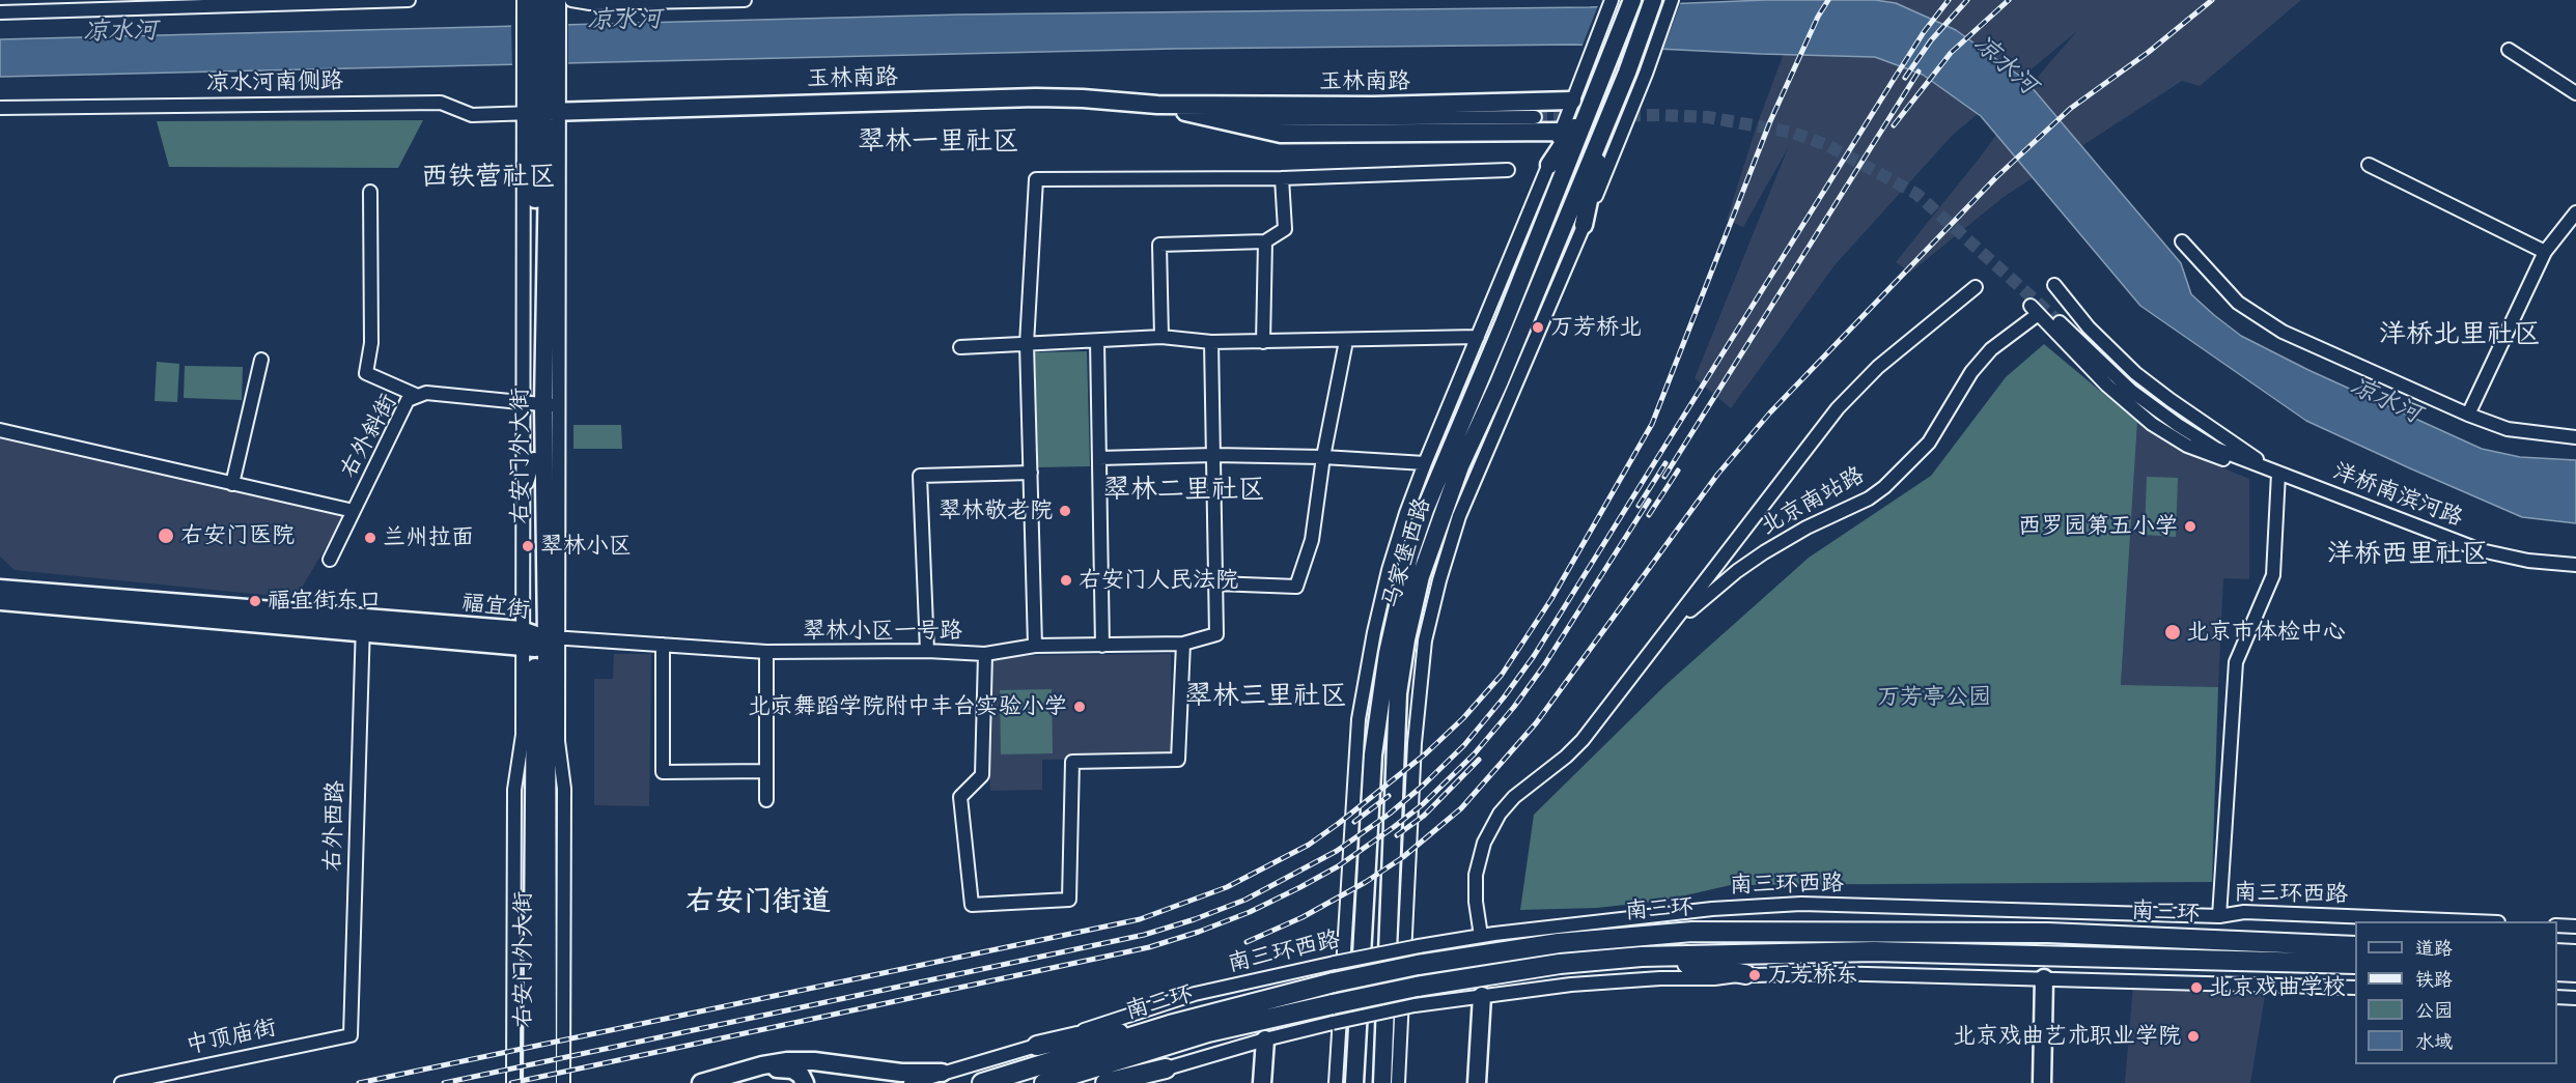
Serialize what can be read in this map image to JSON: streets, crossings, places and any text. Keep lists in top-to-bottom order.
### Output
{
  "streets": {
    "highway": ["南三环"],
    "main road": [
      "玉林南路",
      "右安门外大街",
      "马家堡西路",
      "福宜街"
    ],
    "street": [
      "凉水河南侧路",
      "右外斜街",
      "洋桥南滨河路",
      "北京南站路",
      "翠林小区一号路",
      "右外西路",
      "南三环西路",
      "中顶庙街"
    ]
  },
  "crossings": [
    ["玉林南路", "凉水河南侧路"],
    ["玉林南路", "右安门外大街"],
    ["玉林南路", "马家堡西路"],
    ["凉水河南侧路", "右安门外大街"],
    ["右外斜街", "右安门外大街"],
    ["右安门外大街", "福宜街"],
    ["右安门外大街", "翠林小区一号路"],
    ["洋桥南滨河路", "北京南站路"],
    ["北京南站路", "南三环西路"],
    ["福宜街", "翠林小区一号路"],
    ["福宜街", "右外西路"],
    ["右外西路", "中顶庙街"],
    ["南三环西路", "南三环"]
  ],
  "districts": [
    "翠林一里社区",
    "西铁营社区",
    "洋桥北里社区",
    "翠林二里社区",
    "洋桥西里社区",
    "翠林三里社区",
    "右安门街道"
  ],
  "water": ["凉水河"],
  "parks": ["万芳亭公园"],
  "places": [
    "万芳桥北",
    "翠林敬老院",
    "西罗园第五小学",
    "右安门医院",
    "兰州拉面",
    "翠林小区",
    "右安门人民法院",
    "福宜街东口",
    "北京市体检中心",
    "北京舞蹈学院附中丰台实验小学",
    "万芳桥东",
    "北京戏曲学校",
    "北京戏曲艺术职业学院"
  ],
  "legend": [
    "道路",
    "铁路",
    "公园",
    "水域"
  ]
}
